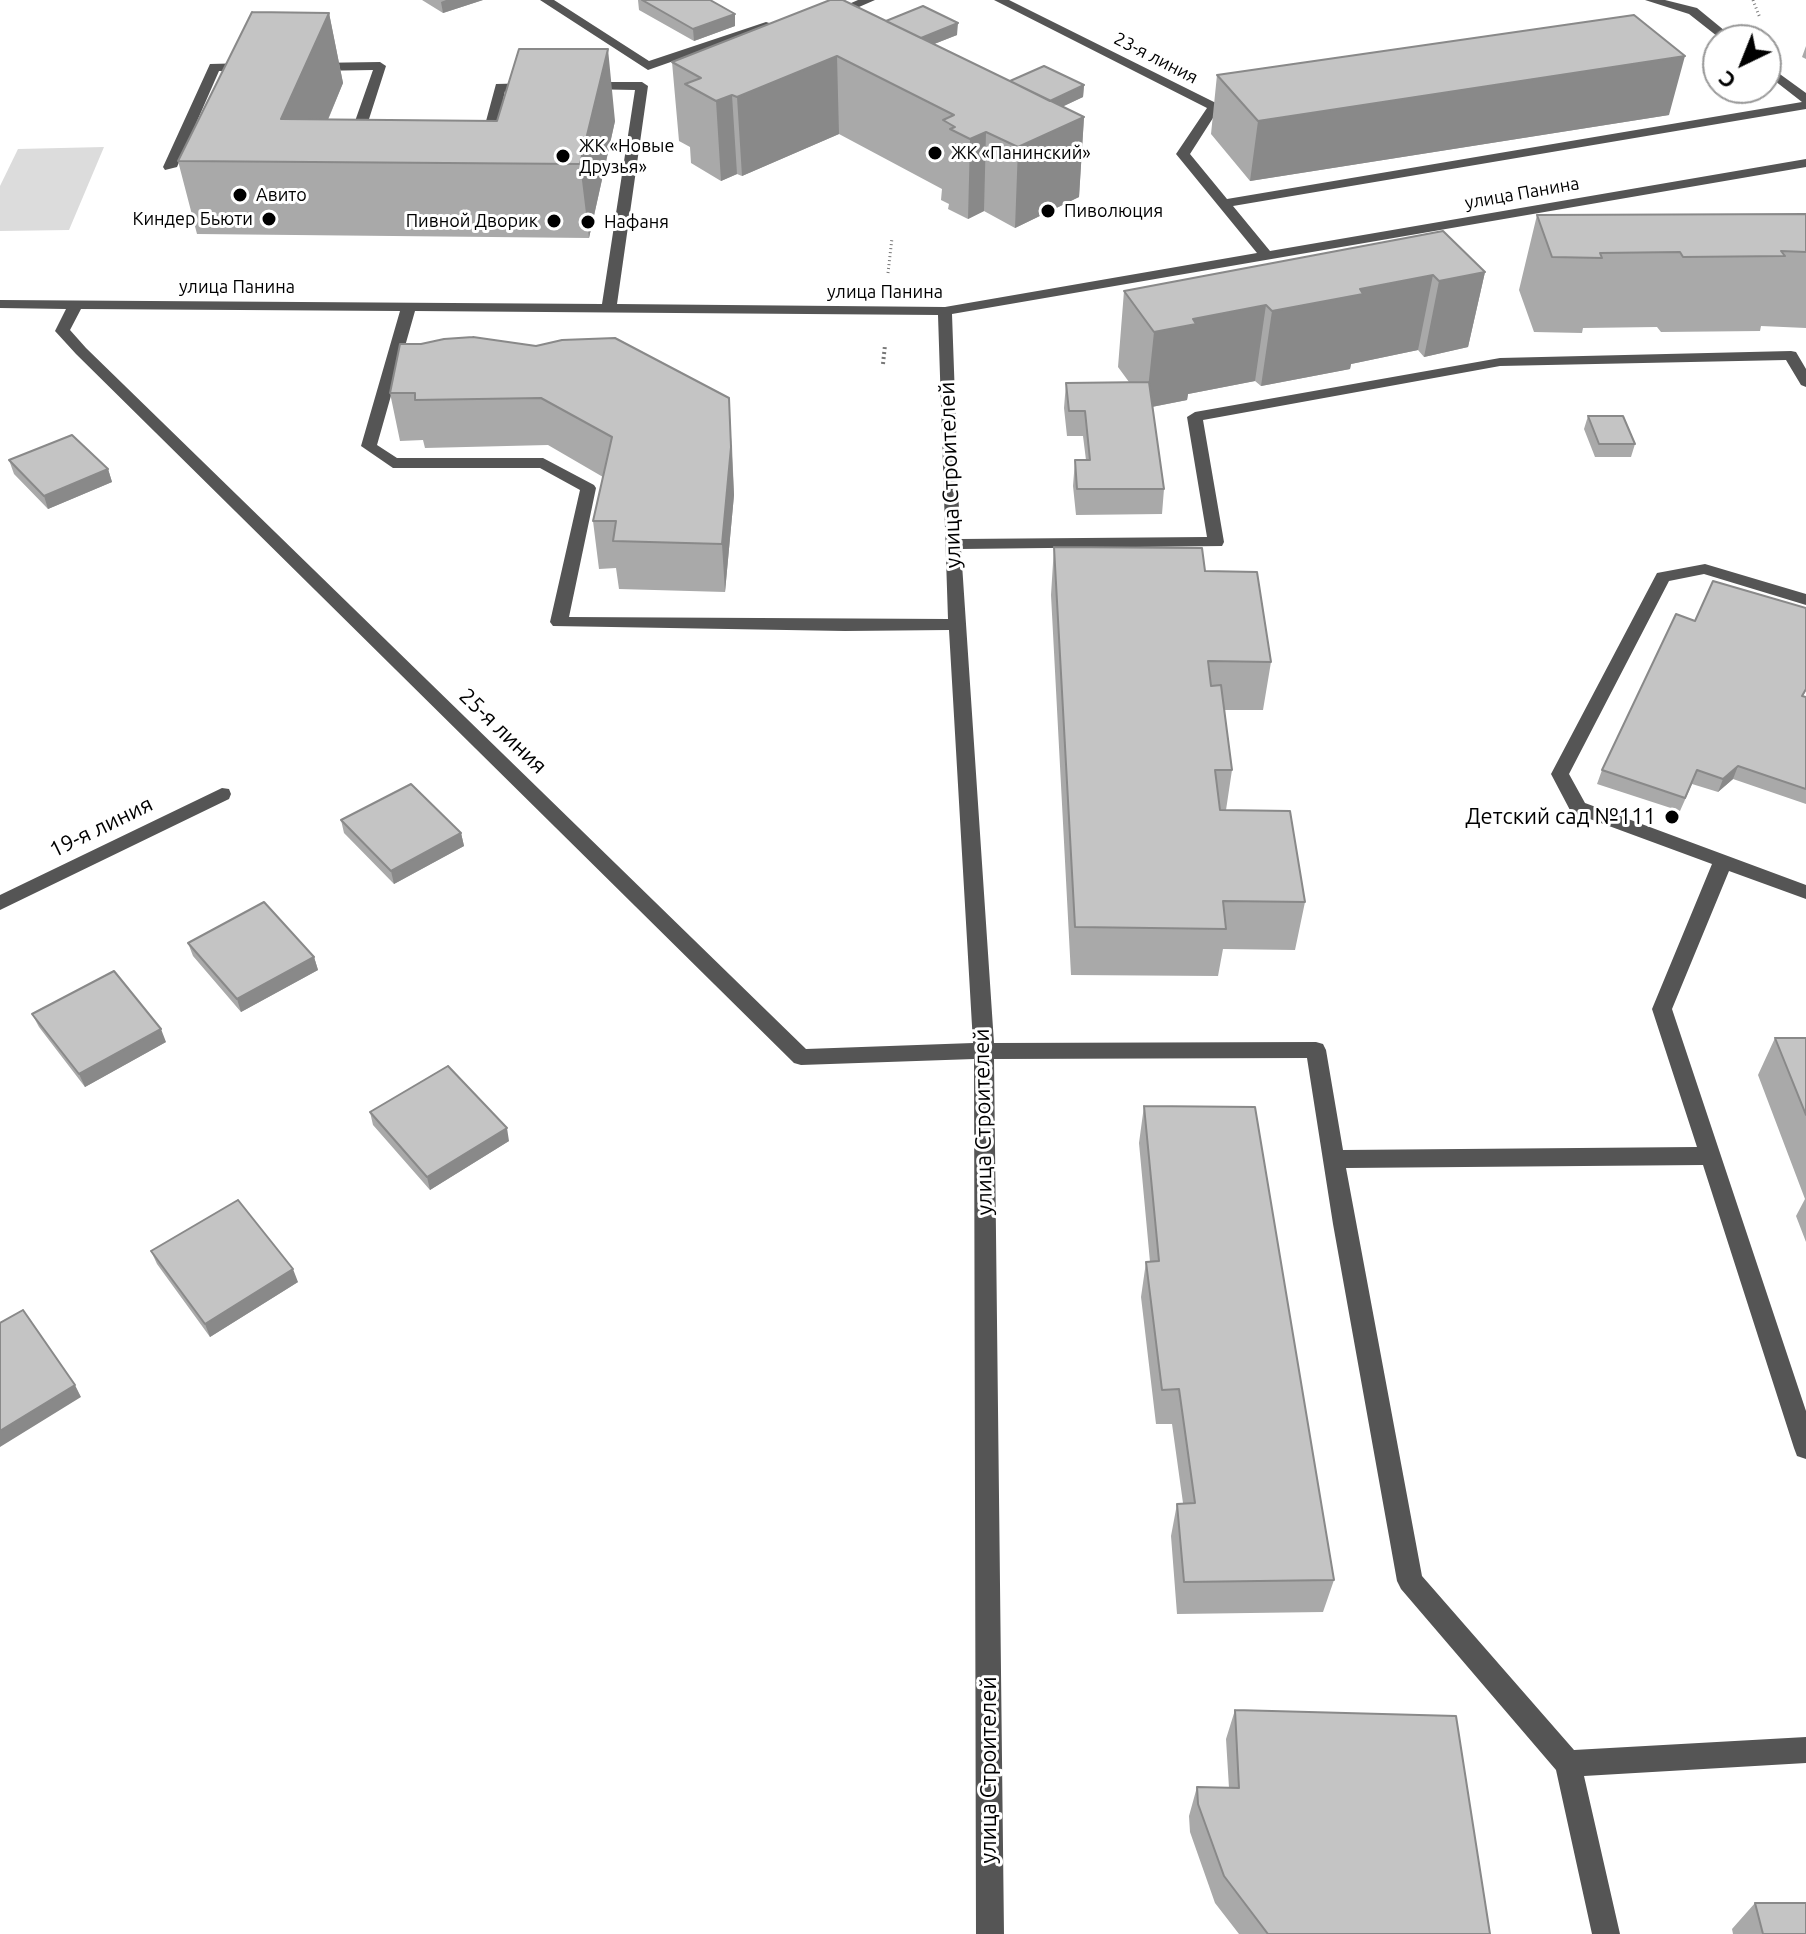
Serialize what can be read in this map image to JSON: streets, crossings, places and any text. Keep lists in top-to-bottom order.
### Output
{
  "streets": {
    "street": [
      "23-я линия",
      "улица Панина",
      "улица Строителей",
      "25-я линия",
      "19-я линия"
    ]
  },
  "crossings": [
    ["23-я линия", "улица Панина"],
    ["улица Панина", "улица Строителей"],
    ["улица Панина", "25-я линия"],
    ["улица Строителей", "25-я линия"]
  ],
  "places": [
    "ЖК «Панинский»",
    "ЖК «Новые Друзья»",
    "Авито",
    "Пиволюция",
    "Киндер Бьюти",
    "Пивной Дворик",
    "Нафаня",
    "Детский сад №111"
  ],
  "north": "bottom left"
}
